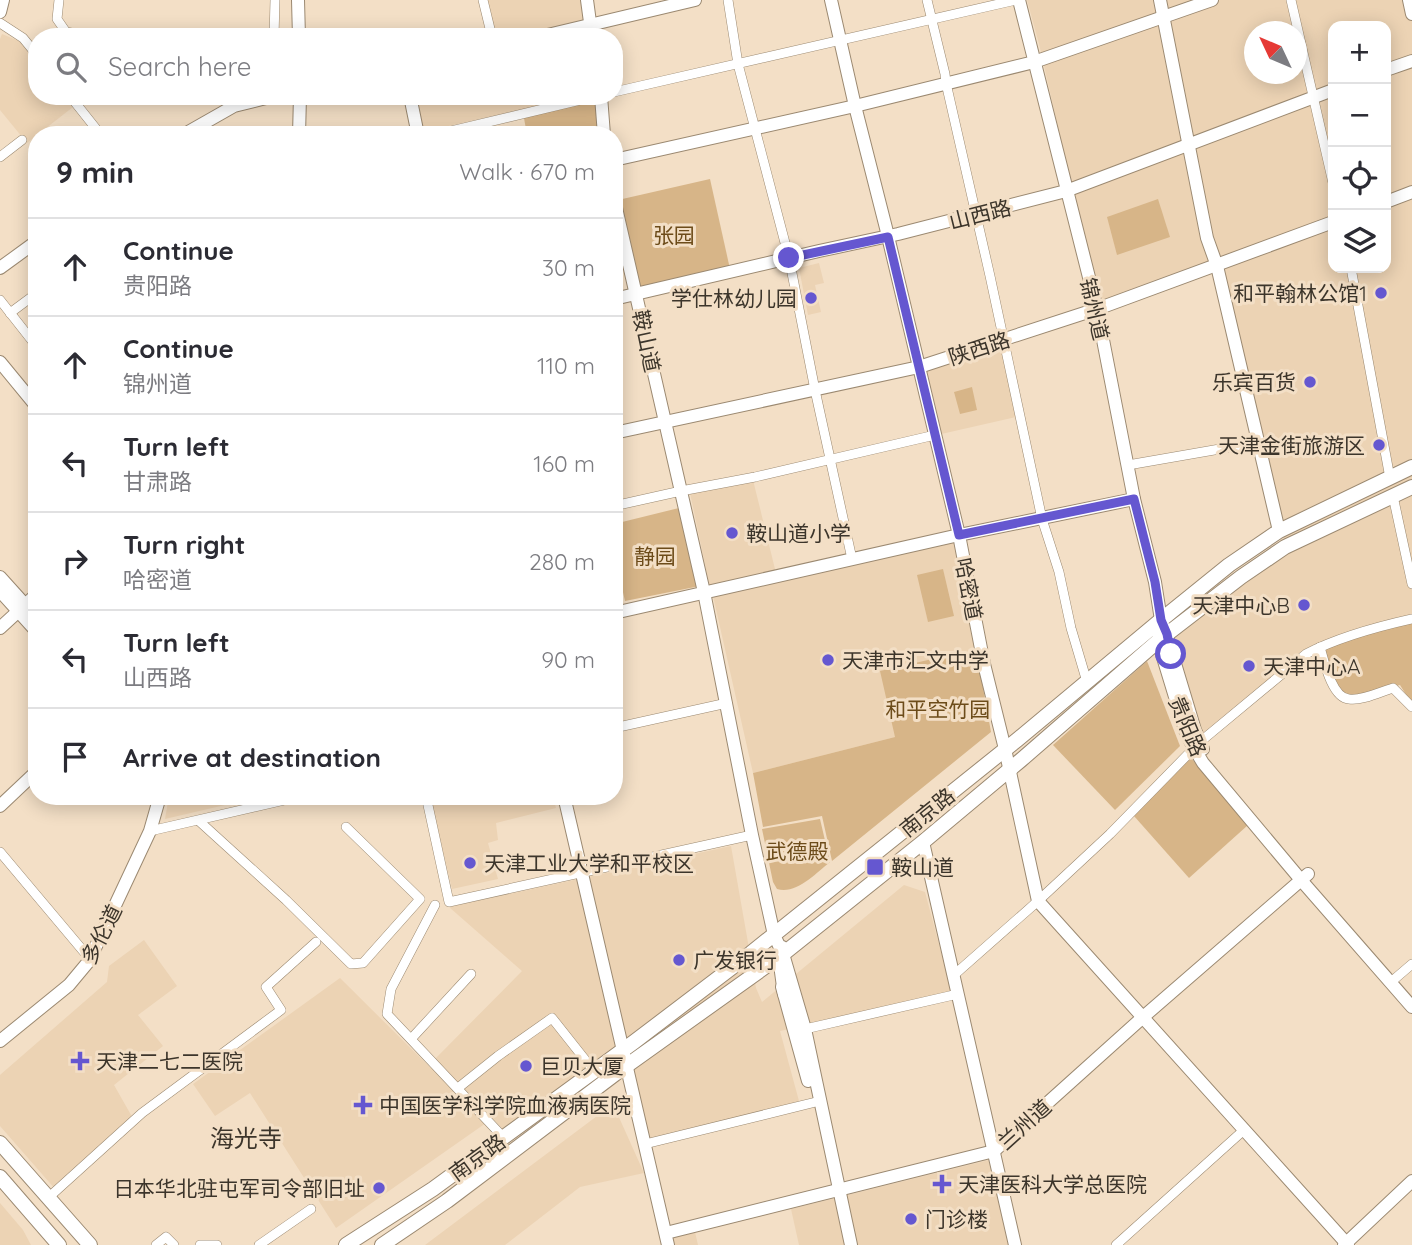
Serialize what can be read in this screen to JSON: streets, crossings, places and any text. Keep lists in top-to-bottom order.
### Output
{
  "streets": {
    "main road": ["南京路"],
    "street": [
      "山西路",
      "锦州道",
      "鞍山道",
      "陕西路",
      "哈密道",
      "贵阳路",
      "多伦道",
      "兰州道"
    ]
  },
  "crossings": [
    ["山西路", "锦州道"],
    ["山西路", "鞍山道"],
    ["山西路", "哈密道"],
    ["锦州道", "陕西路"],
    ["锦州道", "贵阳路"],
    ["锦州道", "南京路"],
    ["鞍山道", "陕西路"],
    ["鞍山道", "南京路"],
    ["鞍山道", "兰州道"],
    ["陕西路", "哈密道"],
    ["哈密道", "南京路"],
    ["贵阳路", "南京路"],
    ["贵阳路", "兰州道"]
  ],
  "districts": ["海光寺"],
  "parks": [
    "张园",
    "静园",
    "和平空竹园",
    "武德殿"
  ],
  "places": {
    "other": [
      "和平翰林公馆1",
      "学仕林幼儿园",
      "乐宾百货",
      "天津金街旅游区",
      "鞍山道小学",
      "天津中心B",
      "天津市汇文中学",
      "天津中心A",
      "天津工业大学和平校区",
      "广发银行",
      "巨贝大厦",
      "日本华北驻屯军司令部旧址",
      "门诊楼"
    ],
    "transit": ["鞍山道"],
    "health": ["天津二七二医院", "中国医学科学院血液病医院", "天津医科大学总医院"]
  },
  "north": "top left",
  "page": {
    "map_buttons": ["+", "−"],
    "search": "Search here",
    "heading": ["9 min", "Walk · 670 m"],
    "list": [
      ["Continue", "贵阳路", "30 m"],
      ["Continue", "锦州道", "110 m"],
      ["Turn left", "甘肃路", "160 m"],
      ["Turn right", "哈密道", "280 m"],
      ["Turn left", "山西路", "90 m"],
      "Arrive at destination"
    ]
  }
}
